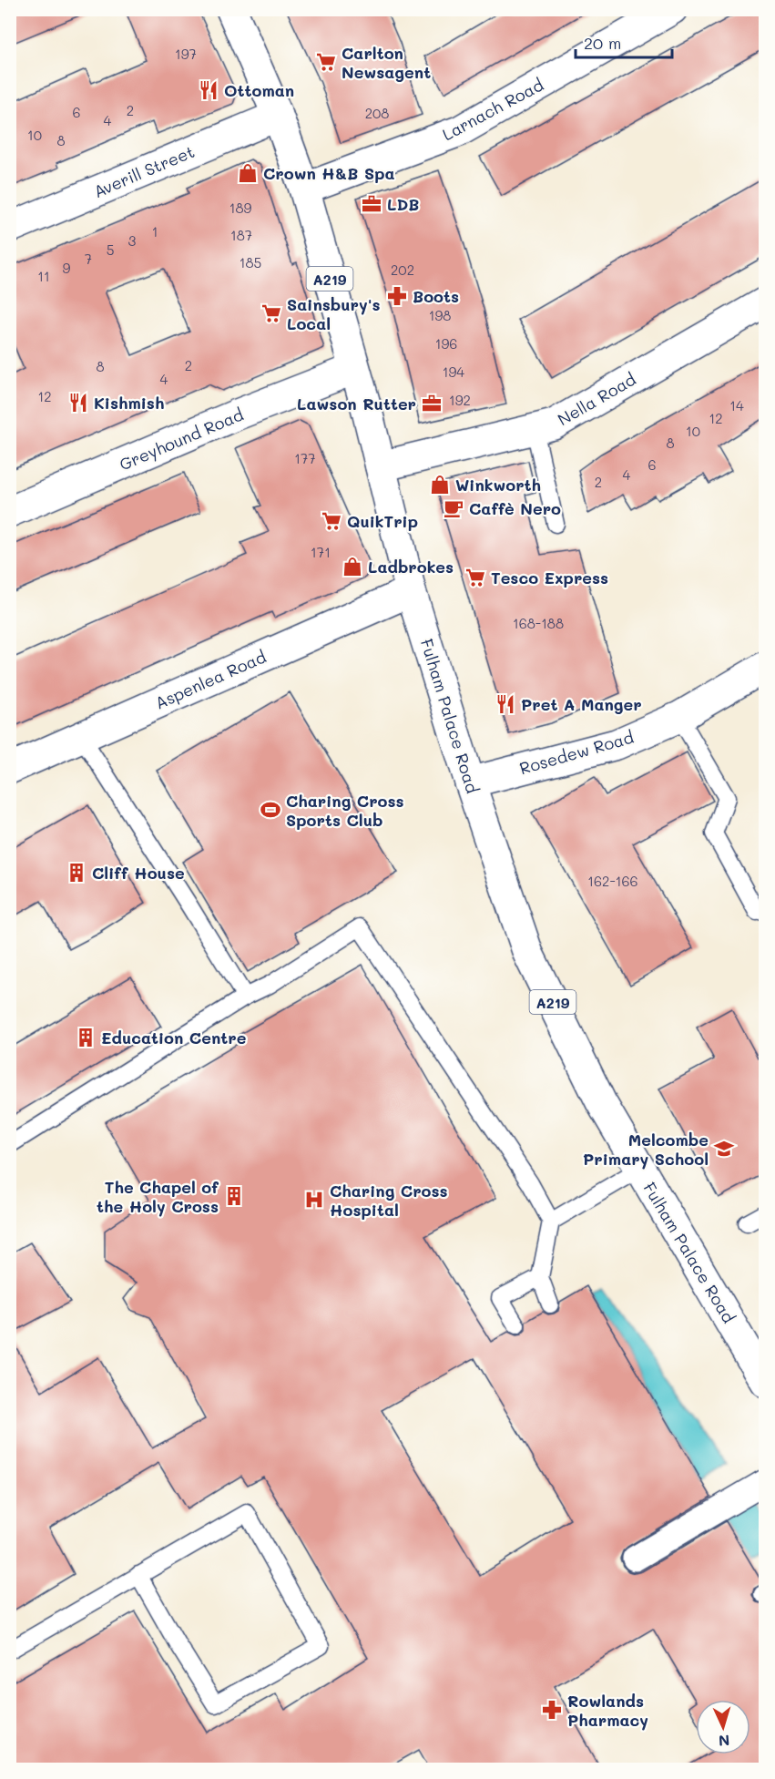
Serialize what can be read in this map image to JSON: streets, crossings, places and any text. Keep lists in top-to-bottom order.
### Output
{
  "streets": {
    "street": [
      "Larnach Road",
      "Averill Street",
      "A219",
      "Nella Road",
      "Greyhound Road",
      "Aspenlea Road",
      "Fulham Palace Road",
      "Rosedew Road"
    ]
  },
  "crossings": [
    ["Larnach Road", "Fulham Palace Road"],
    ["Averill Street", "Fulham Palace Road"],
    ["Nella Road", "Fulham Palace Road"],
    ["Greyhound Road", "Fulham Palace Road"],
    ["Aspenlea Road", "Fulham Palace Road"],
    ["Fulham Palace Road", "Rosedew Road"]
  ],
  "places": {
    "supermarket": [
      "Carlton Newsagent",
      "Sainsbury's Local",
      "QuikTrip",
      "Tesco Express"
    ],
    "restaurant": ["Ottoman", "Kishmish", "Pret A Manger"],
    "shop": ["Crown H&B Spa", "Winkworth", "Ladbrokes"],
    "office": ["LDB", "Lawson Rutter"],
    "pharmacy": ["Boots", "Rowlands Pharmacy"],
    "cafe": ["Caffè Nero"],
    "sports": ["Charing Cross Sports Club"],
    "building": ["Cliff House", "Education Centre", "The Chapel of the Holy Cross"],
    "school or university": ["Melcombe Primary School"],
    "hospital": ["Charing Cross Hospital"]
  },
  "house_numbers": [
    "197",
    "2",
    "6",
    "208",
    "4",
    "10",
    "8",
    "189",
    "1",
    "187",
    "3",
    "5",
    "7",
    "185",
    "9",
    "202",
    "11",
    "198",
    "196",
    "2",
    "8",
    "194",
    "4",
    "12",
    "192",
    "14",
    "12",
    "10",
    "8",
    "177",
    "6",
    "4",
    "2",
    "171",
    "168-188",
    "162-166"
  ],
  "scale_bar": "20 m",
  "north": "bottom"
}
